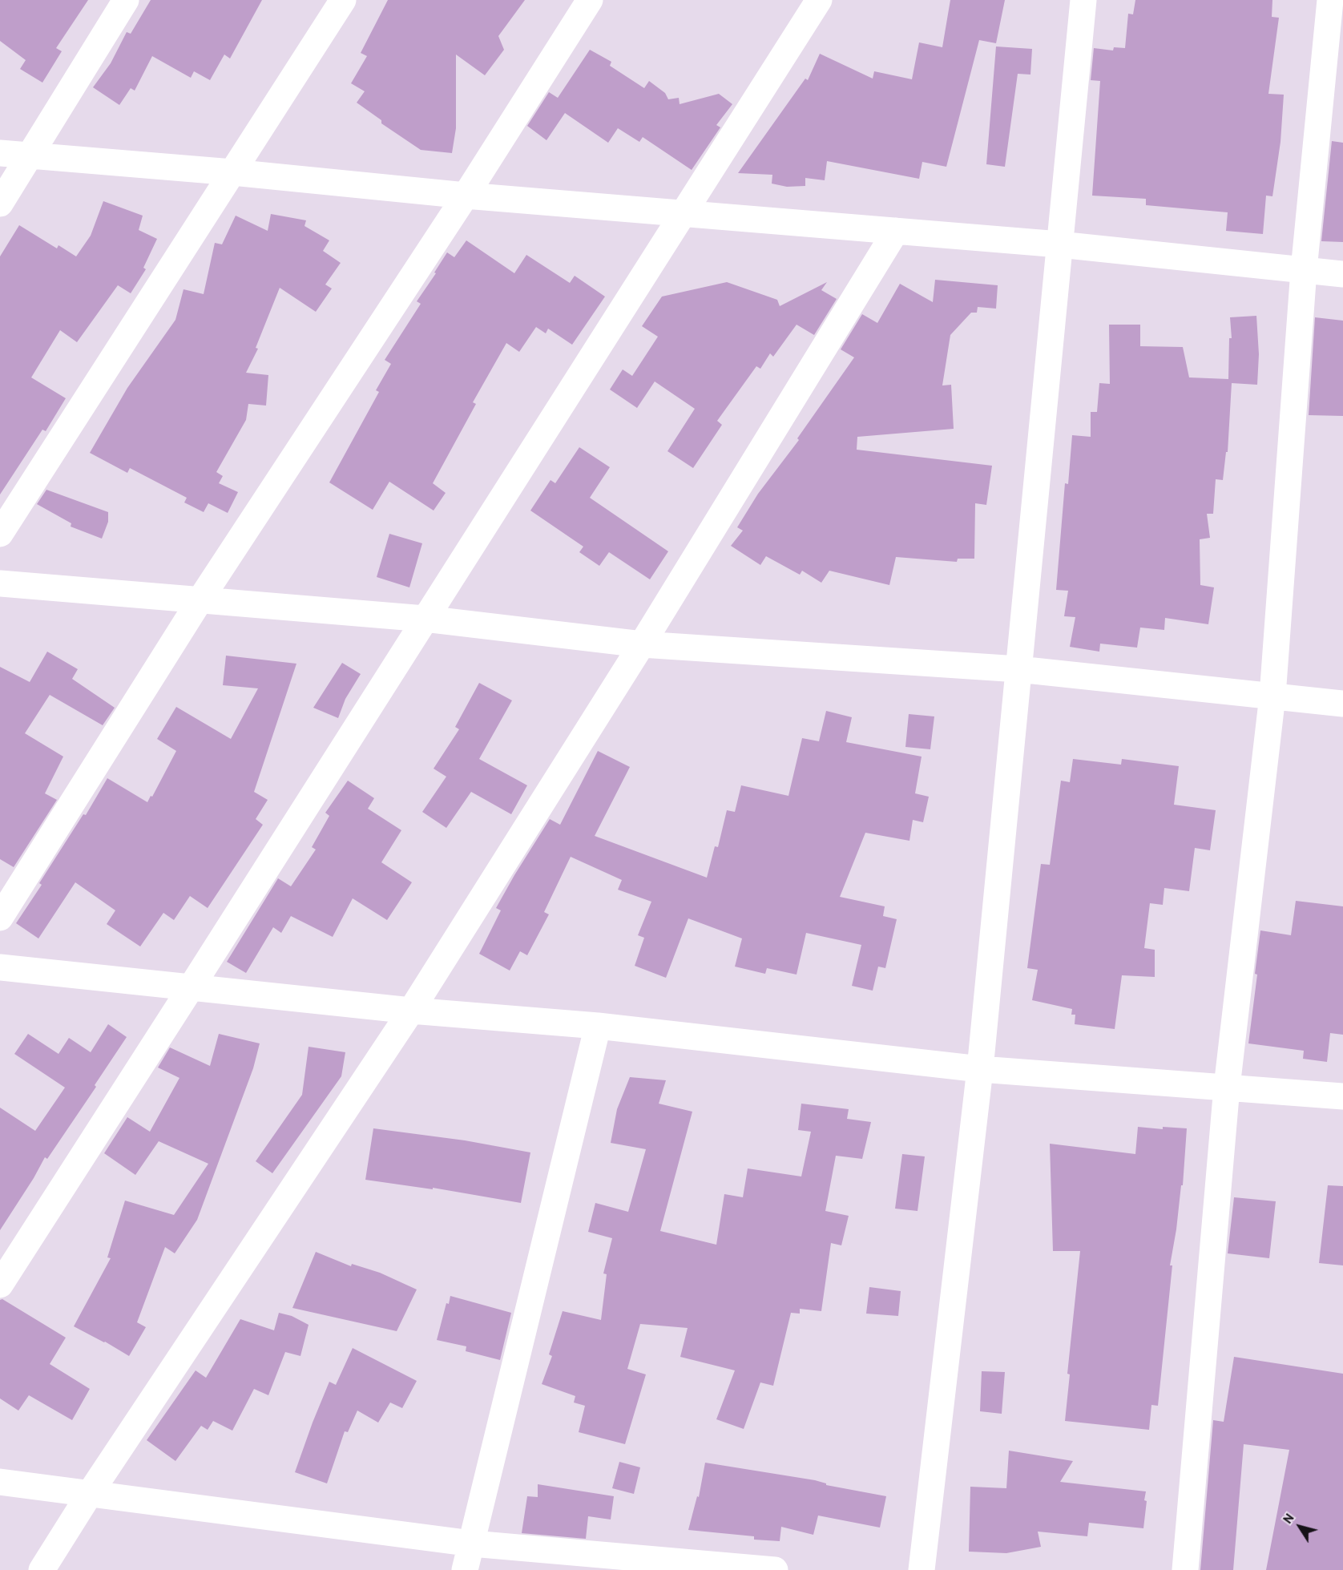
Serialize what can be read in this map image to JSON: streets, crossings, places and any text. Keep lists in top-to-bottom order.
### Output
{
  "north": "top left"
}
